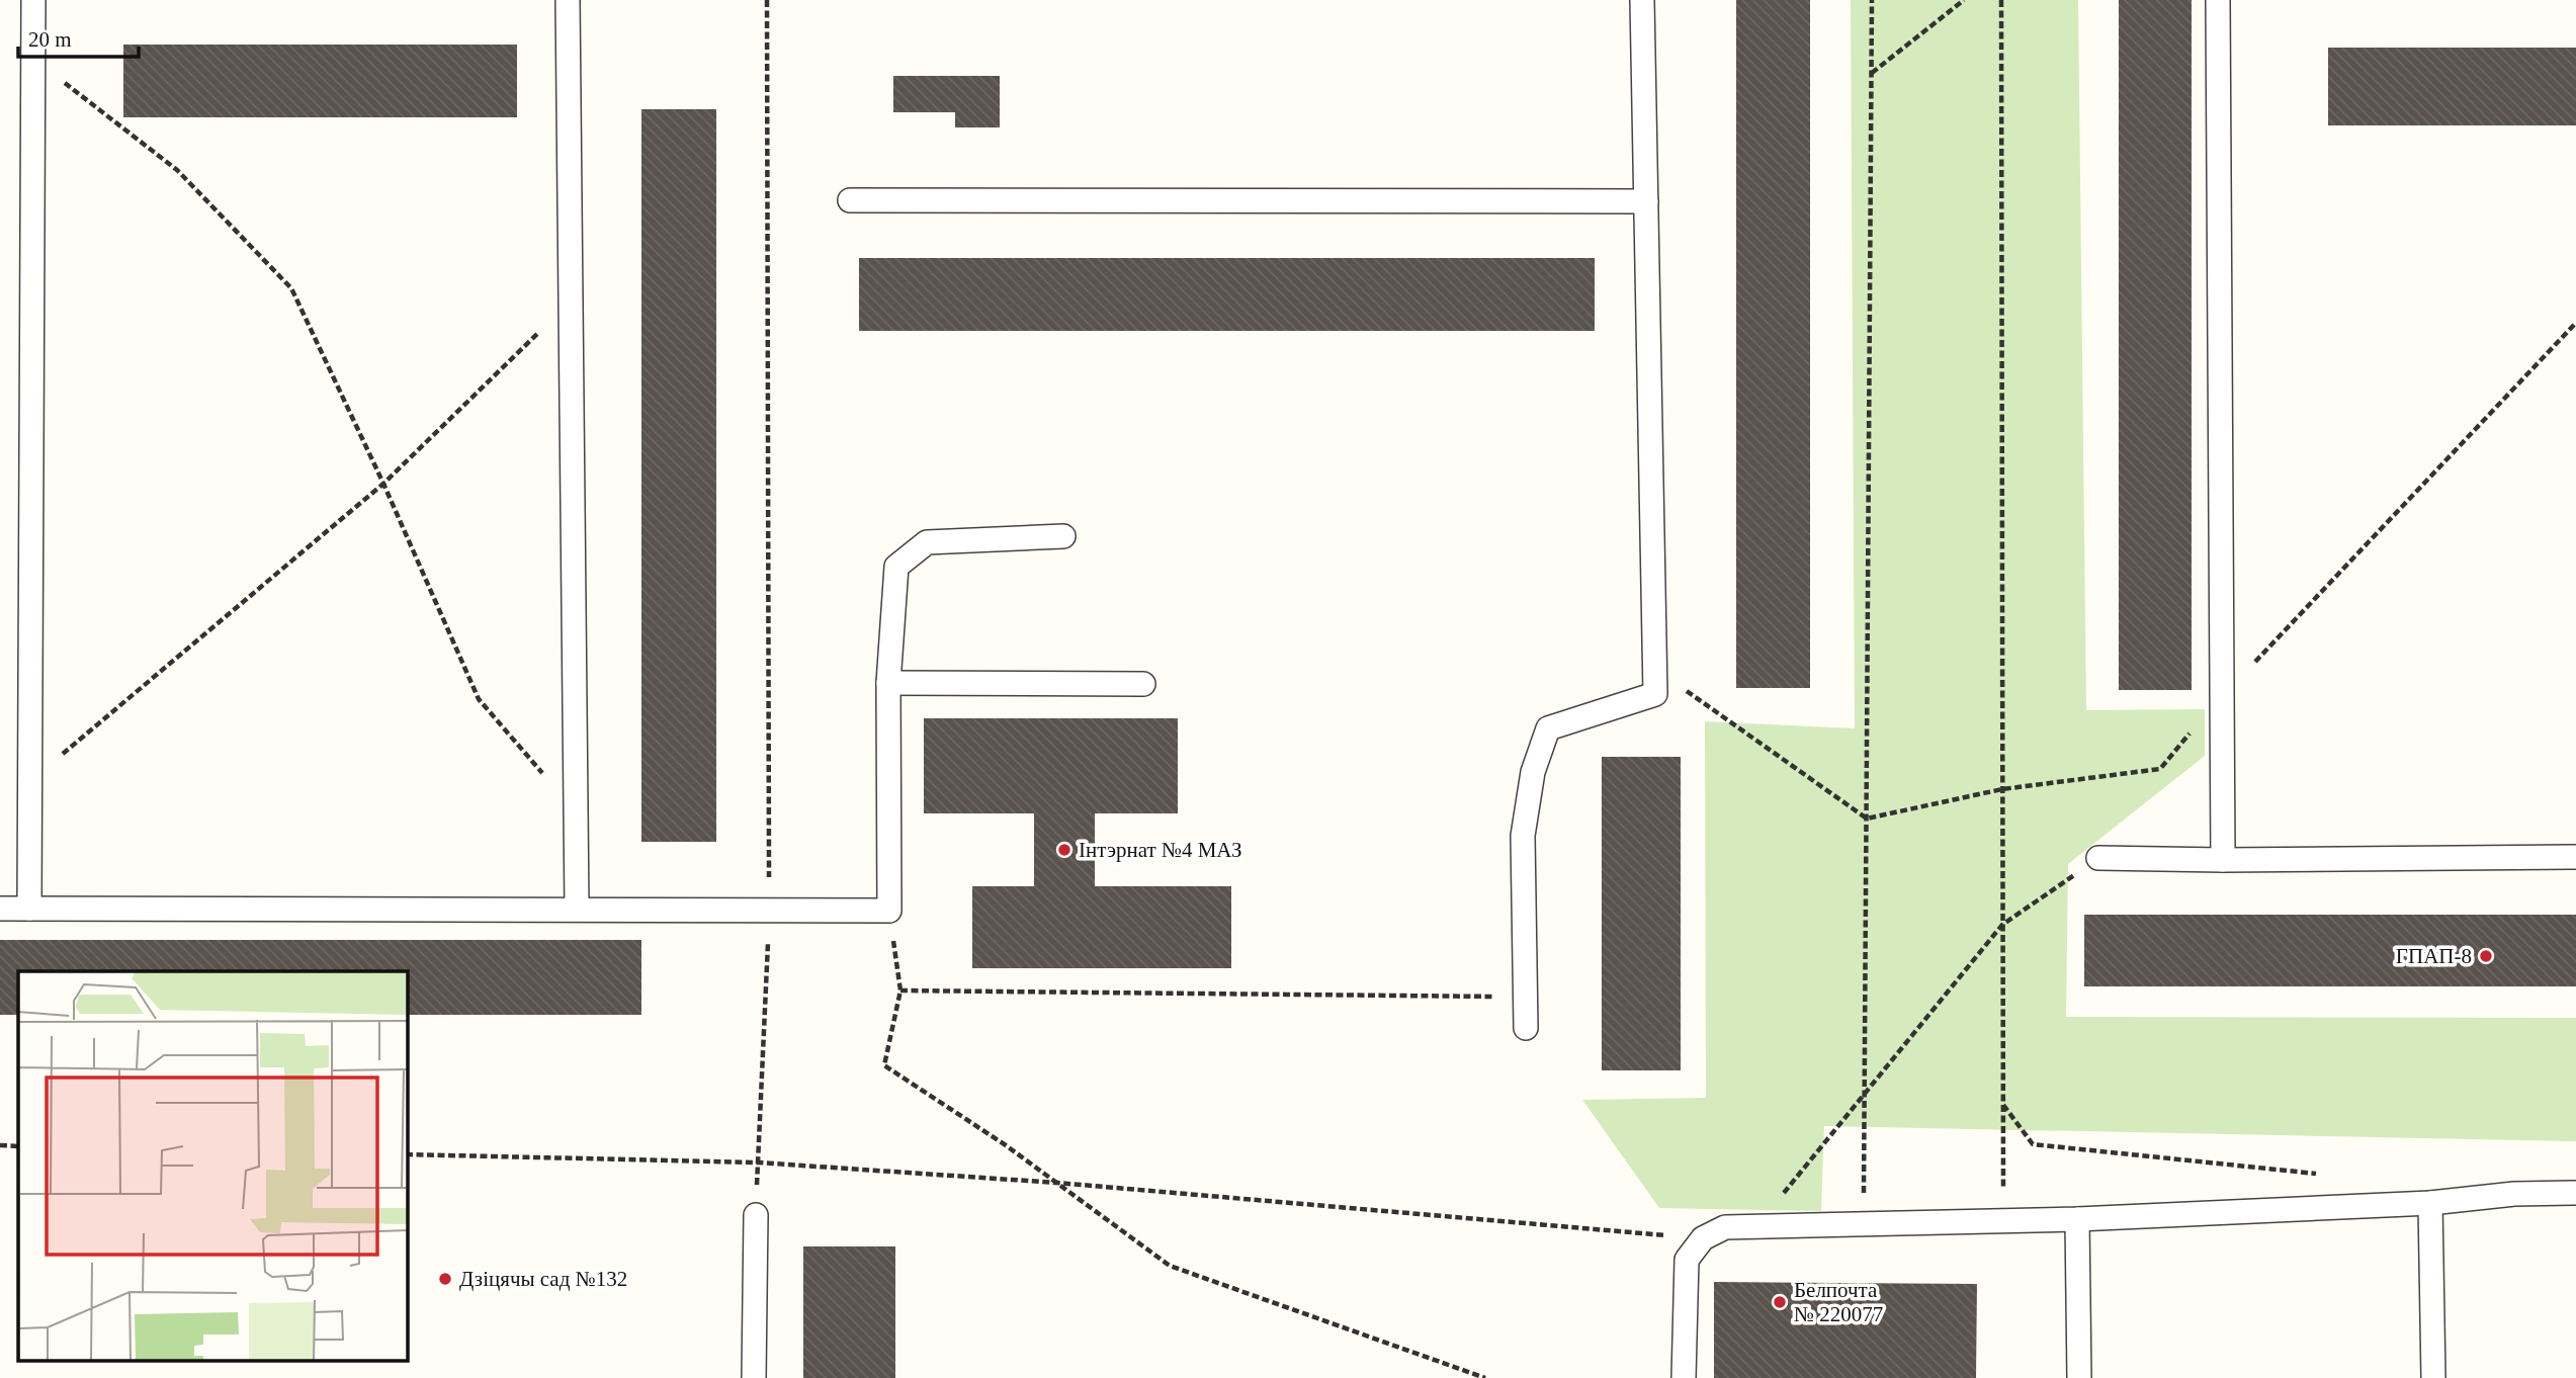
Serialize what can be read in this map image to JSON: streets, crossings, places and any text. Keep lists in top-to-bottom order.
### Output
{
  "places": [
    "Інтэрнат №4 МАЗ",
    "ГПАП-8",
    "Дзіцячы сад №132",
    "Белпочта № 220077"
  ],
  "scale_bar": "20 m"
}
